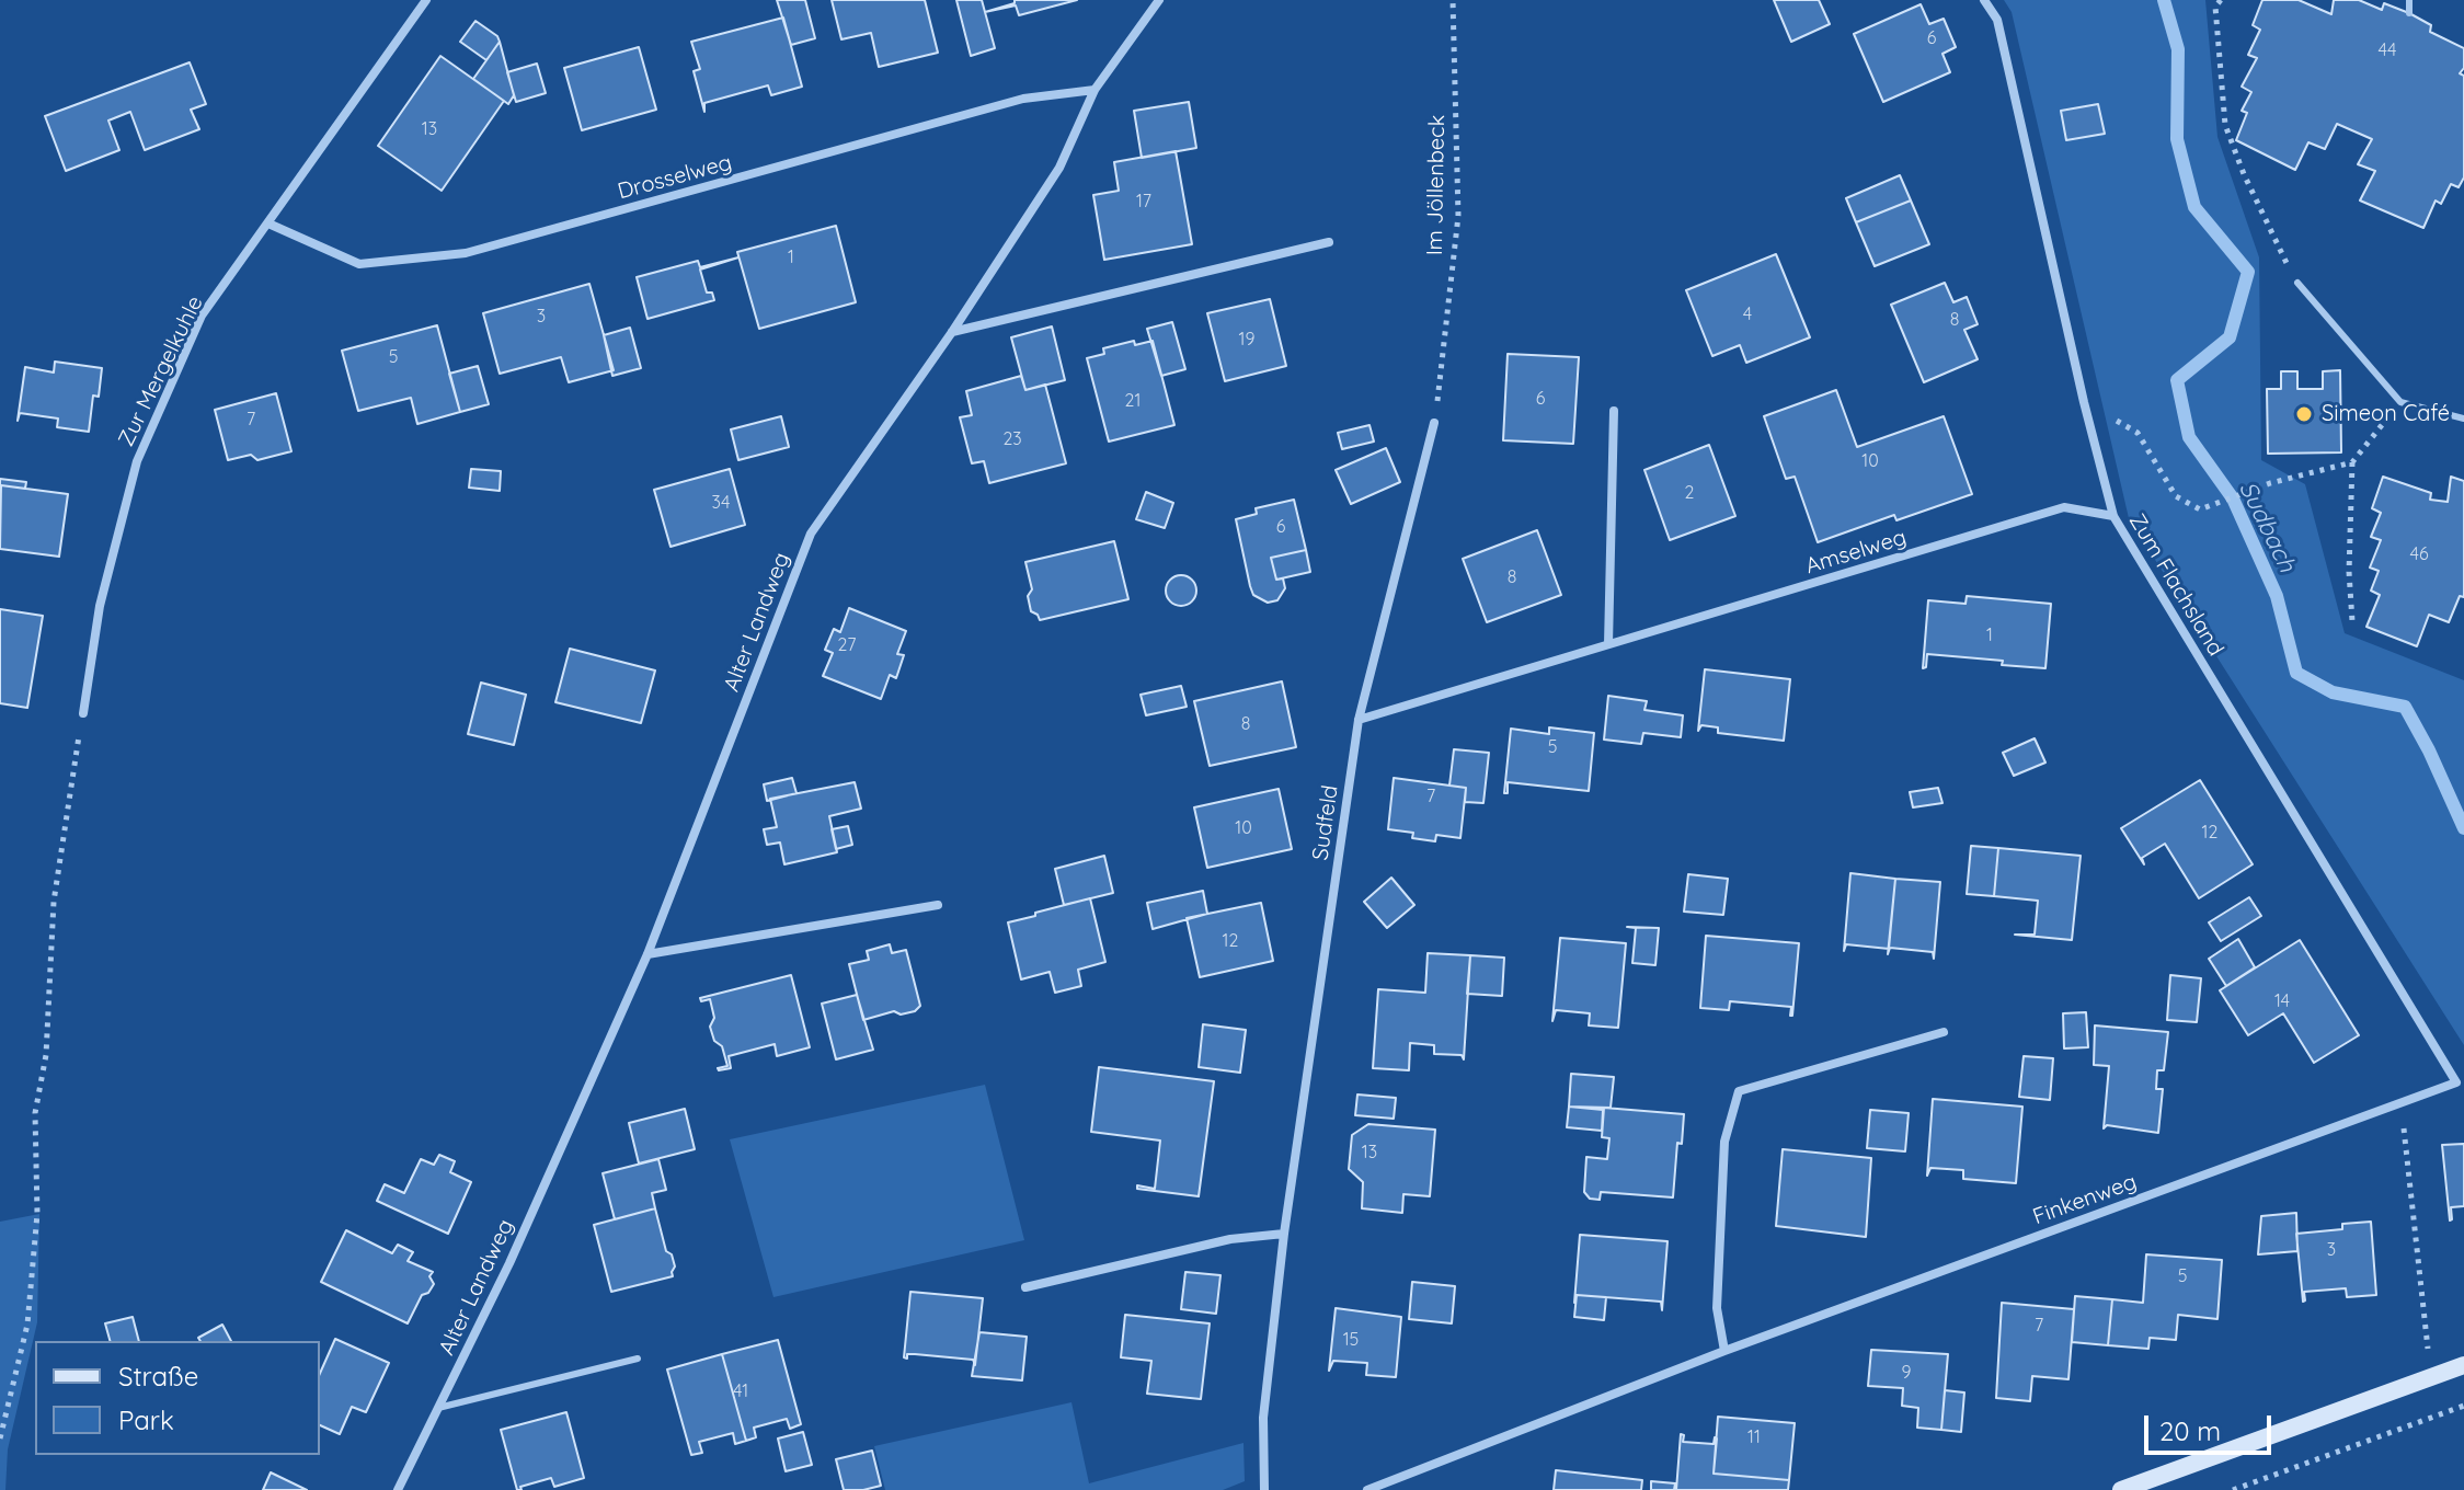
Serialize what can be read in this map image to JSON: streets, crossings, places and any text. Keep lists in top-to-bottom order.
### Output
{
  "streets": {
    "street": [
      "Drosselweg",
      "Zur Mergelkuhle",
      "Amselweg",
      "Zum Flachsland",
      "Alter Landweg",
      "Sudfeld",
      "Finkenweg"
    ],
    "path": ["Im Jöllenbeck"]
  },
  "crossings": [
    ["Drosselweg", "Zur Mergelkuhle"],
    ["Drosselweg", "Alter Landweg"],
    ["Im Jöllenbeck", "Sudfeld"],
    ["Amselweg", "Zum Flachsland"],
    ["Amselweg", "Sudfeld"],
    ["Zum Flachsland", "Finkenweg"]
  ],
  "water": ["Sudbach"],
  "places": ["Simeon Café"],
  "house_numbers": [
    "6",
    "44",
    "13",
    "17",
    "1",
    "4",
    "3",
    "8",
    "19",
    "5",
    "6",
    "21",
    "7",
    "23",
    "10",
    "2",
    "34",
    "6",
    "46",
    "8",
    "1",
    "27",
    "8",
    "5",
    "7",
    "10",
    "12",
    "12",
    "14",
    "13",
    "3",
    "5",
    "7",
    "15",
    "9",
    "41",
    "11"
  ],
  "legend": ["Straße", "Park"],
  "scale_bar": "20 m"
}
